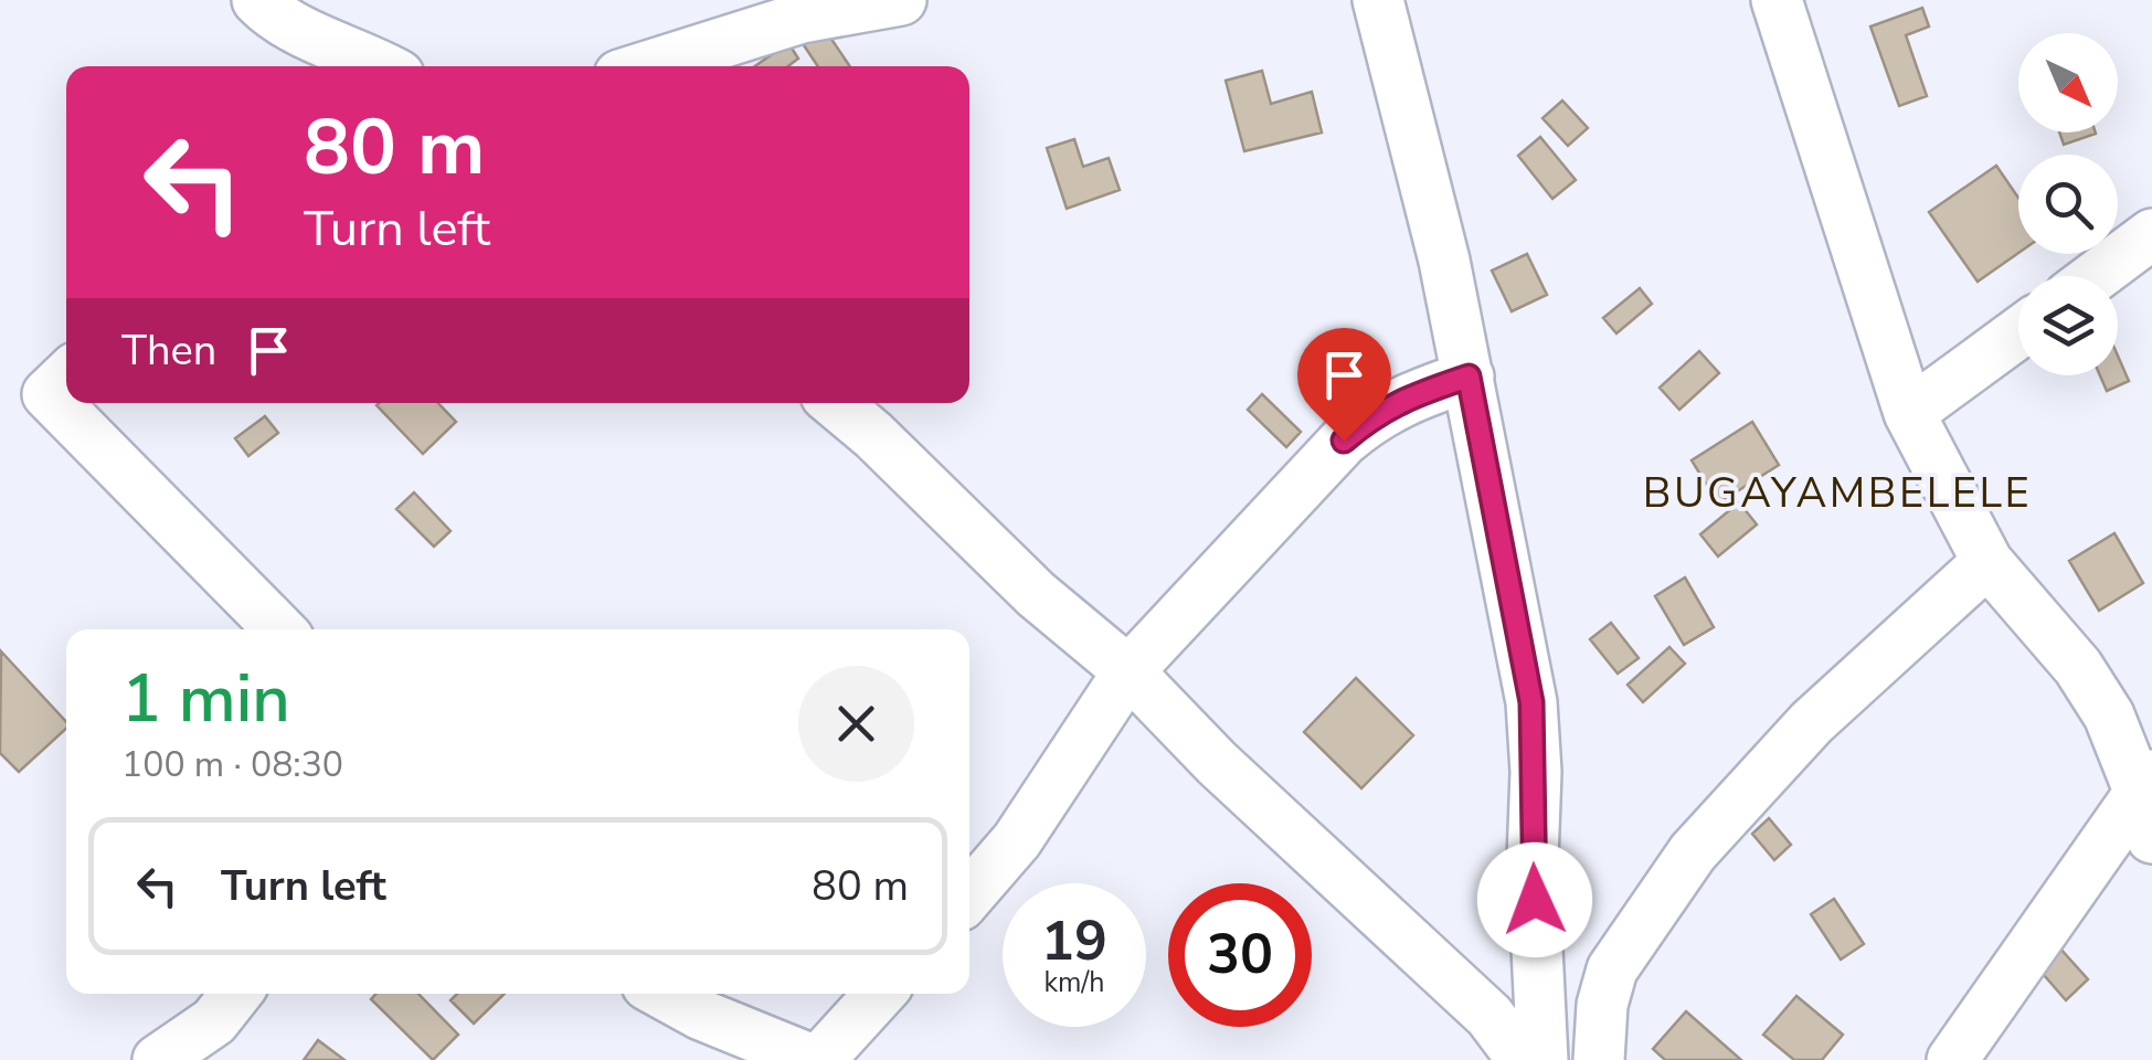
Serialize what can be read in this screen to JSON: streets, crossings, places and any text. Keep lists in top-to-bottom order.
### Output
{
  "districts": ["BUGAYAMBELELE"],
  "north": "bottom right",
  "page": {
    "turn": ["80 m", "Turn left"],
    "then": "Then",
    "heading": ["1 min", "100 m · 08:30"],
    "list": [
      {
        "name": "Turn left",
        "value": "80 m"
      }
    ],
    "speed": "19 km/h",
    "limit": "30"
  }
}
